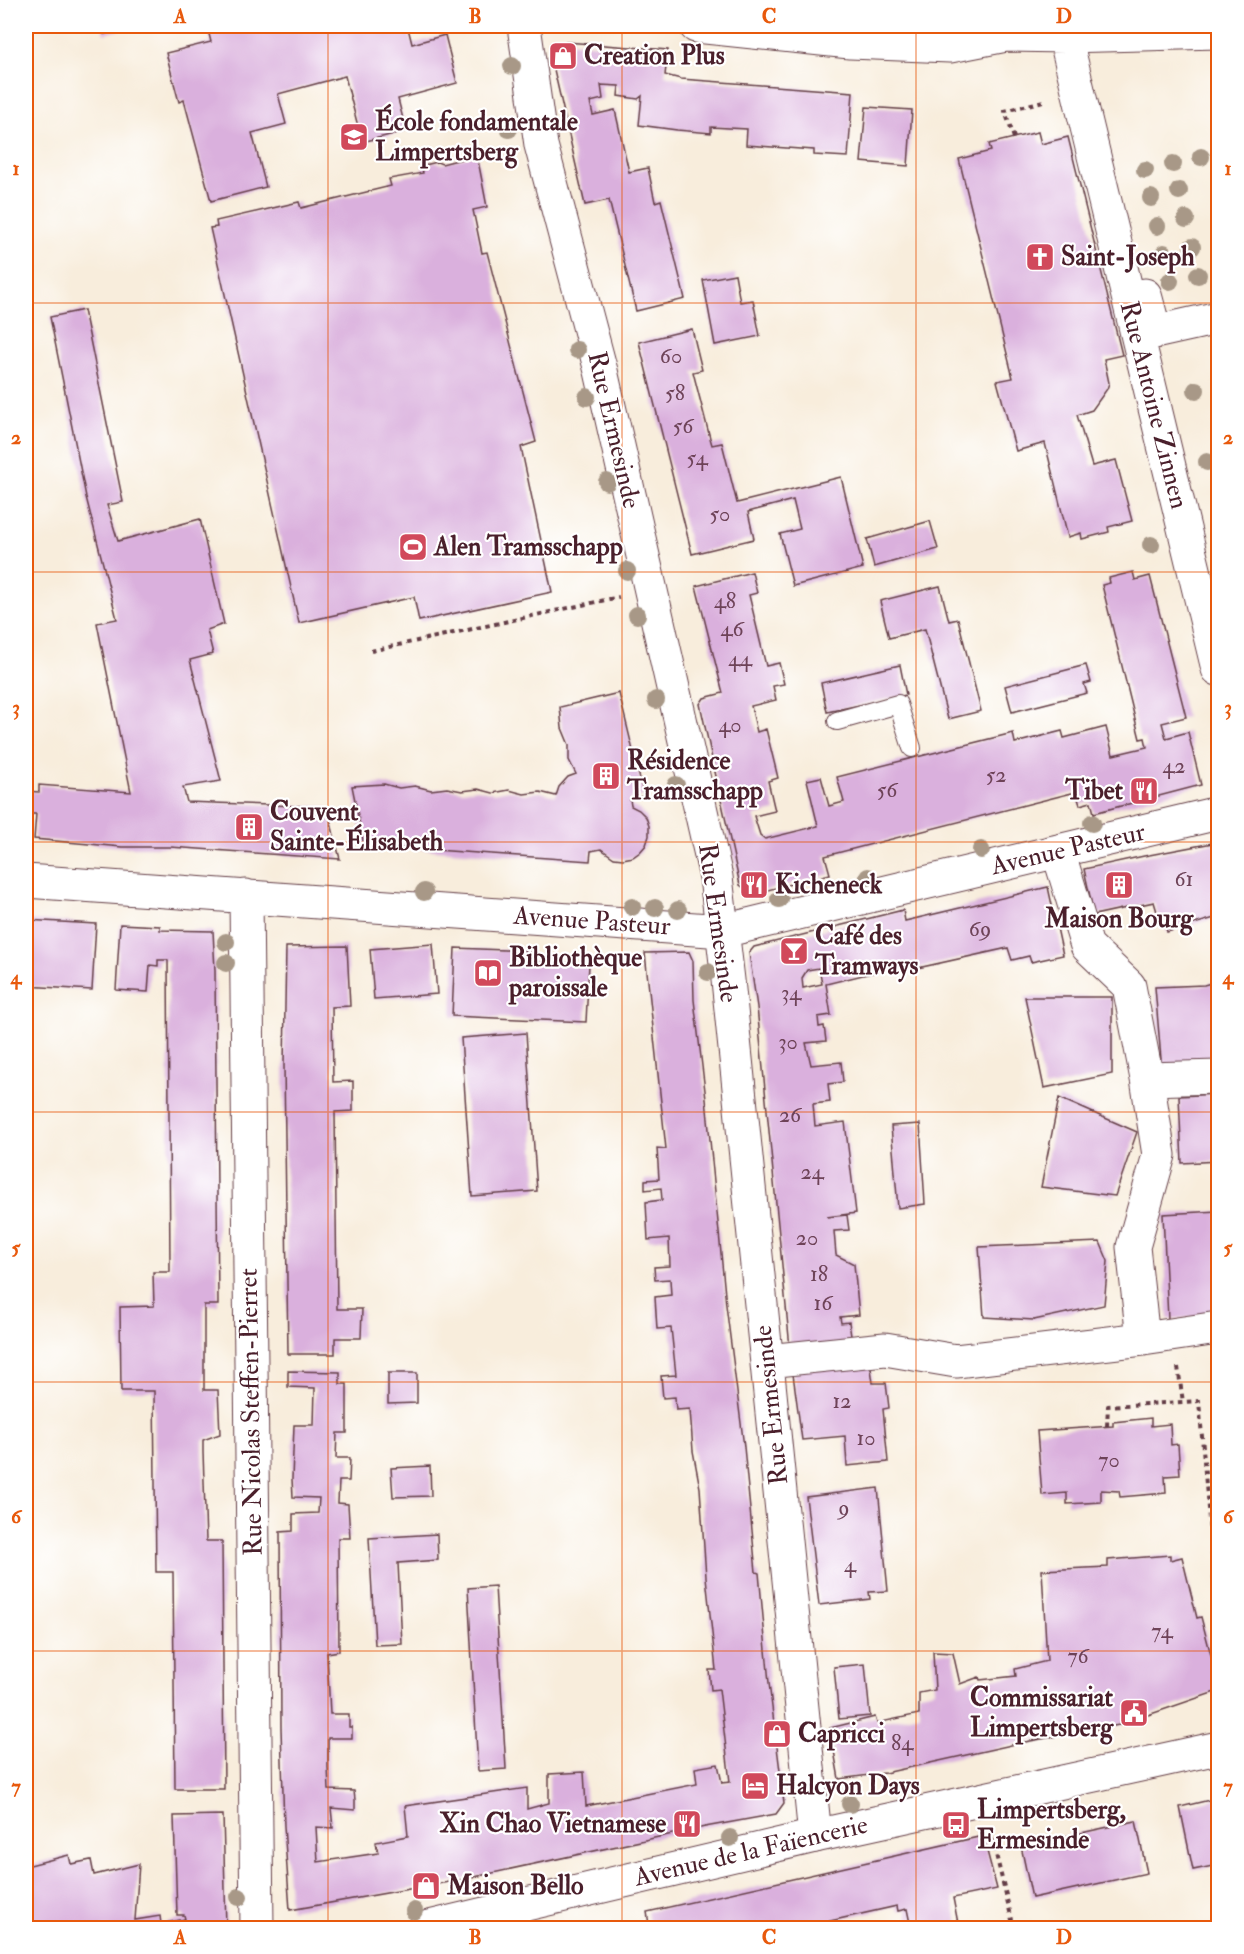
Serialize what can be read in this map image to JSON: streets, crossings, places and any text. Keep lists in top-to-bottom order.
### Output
{
  "streets": {
    "street": [
      "Rue Antoine Zinnen",
      "Rue Ermesinde",
      "Avenue Pasteur",
      "Rue Nicolas Steffen-Pierret",
      "Avenue de la Faïencerie"
    ]
  },
  "crossings": [
    ["Rue Ermesinde", "Avenue Pasteur"],
    ["Rue Ermesinde", "Avenue de la Faïencerie"],
    ["Avenue Pasteur", "Rue Nicolas Steffen-Pierret"]
  ],
  "places": {
    "shop": ["Creation Plus", "Capricci", "Maison Bello"],
    "school or university": ["École fondamentale Limpertsberg"],
    "church": ["Saint-Joseph"],
    "sports": ["Alen Tramsschapp"],
    "building": ["Résidence Tramsschapp", "Couvent Sainte-Élisabeth", "Maison Bourg"],
    "restaurant": ["Tibet", "Kicheneck", "Xin Chao Vietnamese"],
    "bar": ["Café des Tramways"],
    "library": ["Bibliothèque paroissale"],
    "public building": ["Commissariat Limpertsberg"],
    "hotel": ["Halcyon Days"],
    "bus stop": ["Limpertsberg, Ermesinde"]
  },
  "house_numbers": [
    "60",
    "58",
    "56",
    "54",
    "50",
    "48",
    "46",
    "44",
    "40",
    "42",
    "52",
    "56",
    "61",
    "69",
    "34",
    "30",
    "26",
    "24",
    "20",
    "18",
    "16",
    "12",
    "10",
    "70",
    "9",
    "4",
    "74",
    "76",
    "84"
  ],
  "grid": {
    "columns": [
      "A",
      "B",
      "C",
      "D"
    ],
    "rows": [
      "1",
      "2",
      "3",
      "4",
      "5",
      "6",
      "7"
    ]
  }
}
